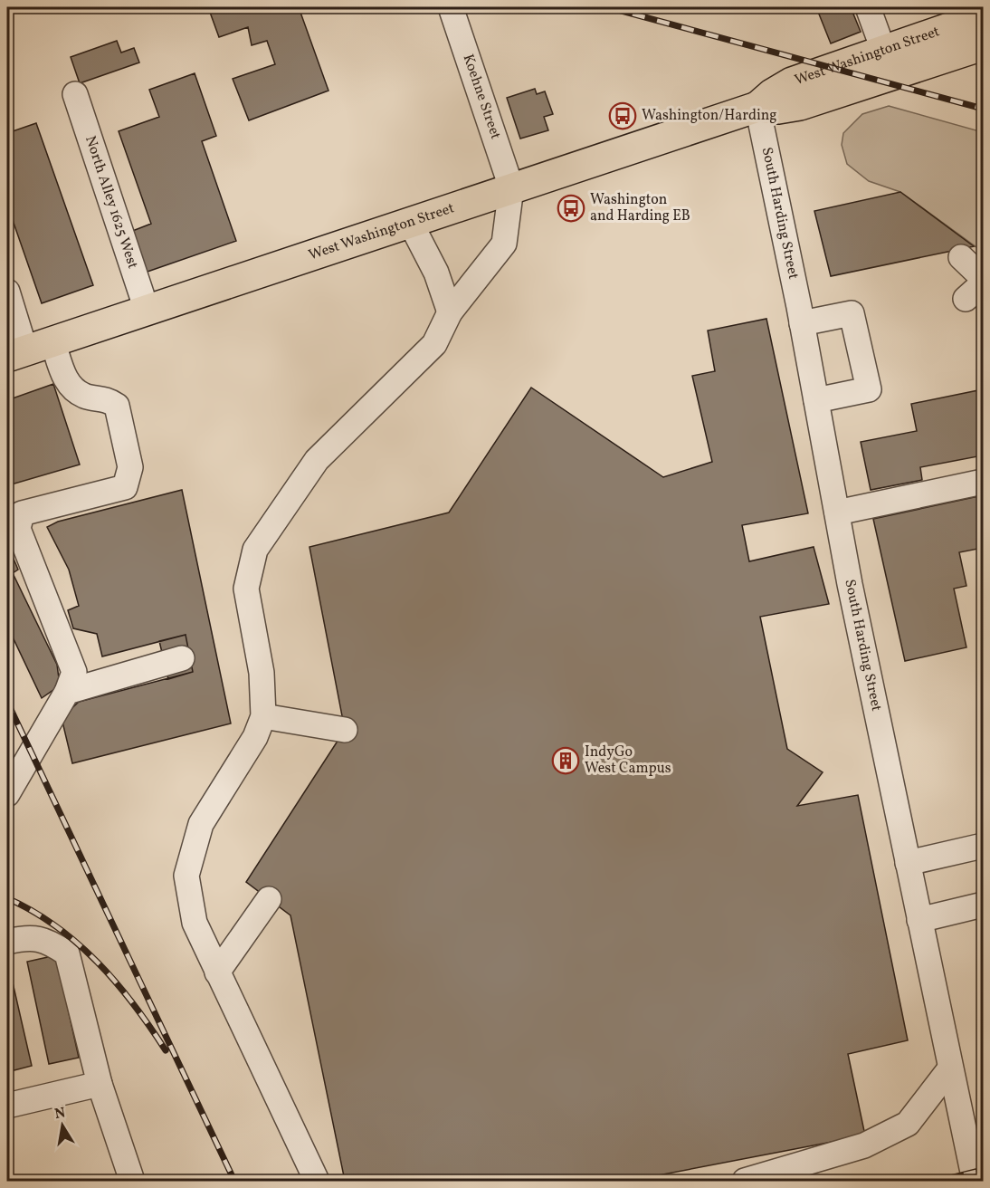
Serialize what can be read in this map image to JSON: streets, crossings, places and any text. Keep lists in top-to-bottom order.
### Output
{
  "streets": {
    "main road": ["West Washington Street"],
    "street": ["Koehne Street", "North Alley 1625 West", "South Harding Street"]
  },
  "crossings": [
    ["West Washington Street", "Koehne Street"],
    ["West Washington Street", "North Alley 1625 West"],
    ["West Washington Street", "South Harding Street"]
  ],
  "places": {
    "bus stop": ["Washington/Harding", "Washington and Harding EB"],
    "building": ["IndyGo West Campus"]
  },
  "north": "top"
}
